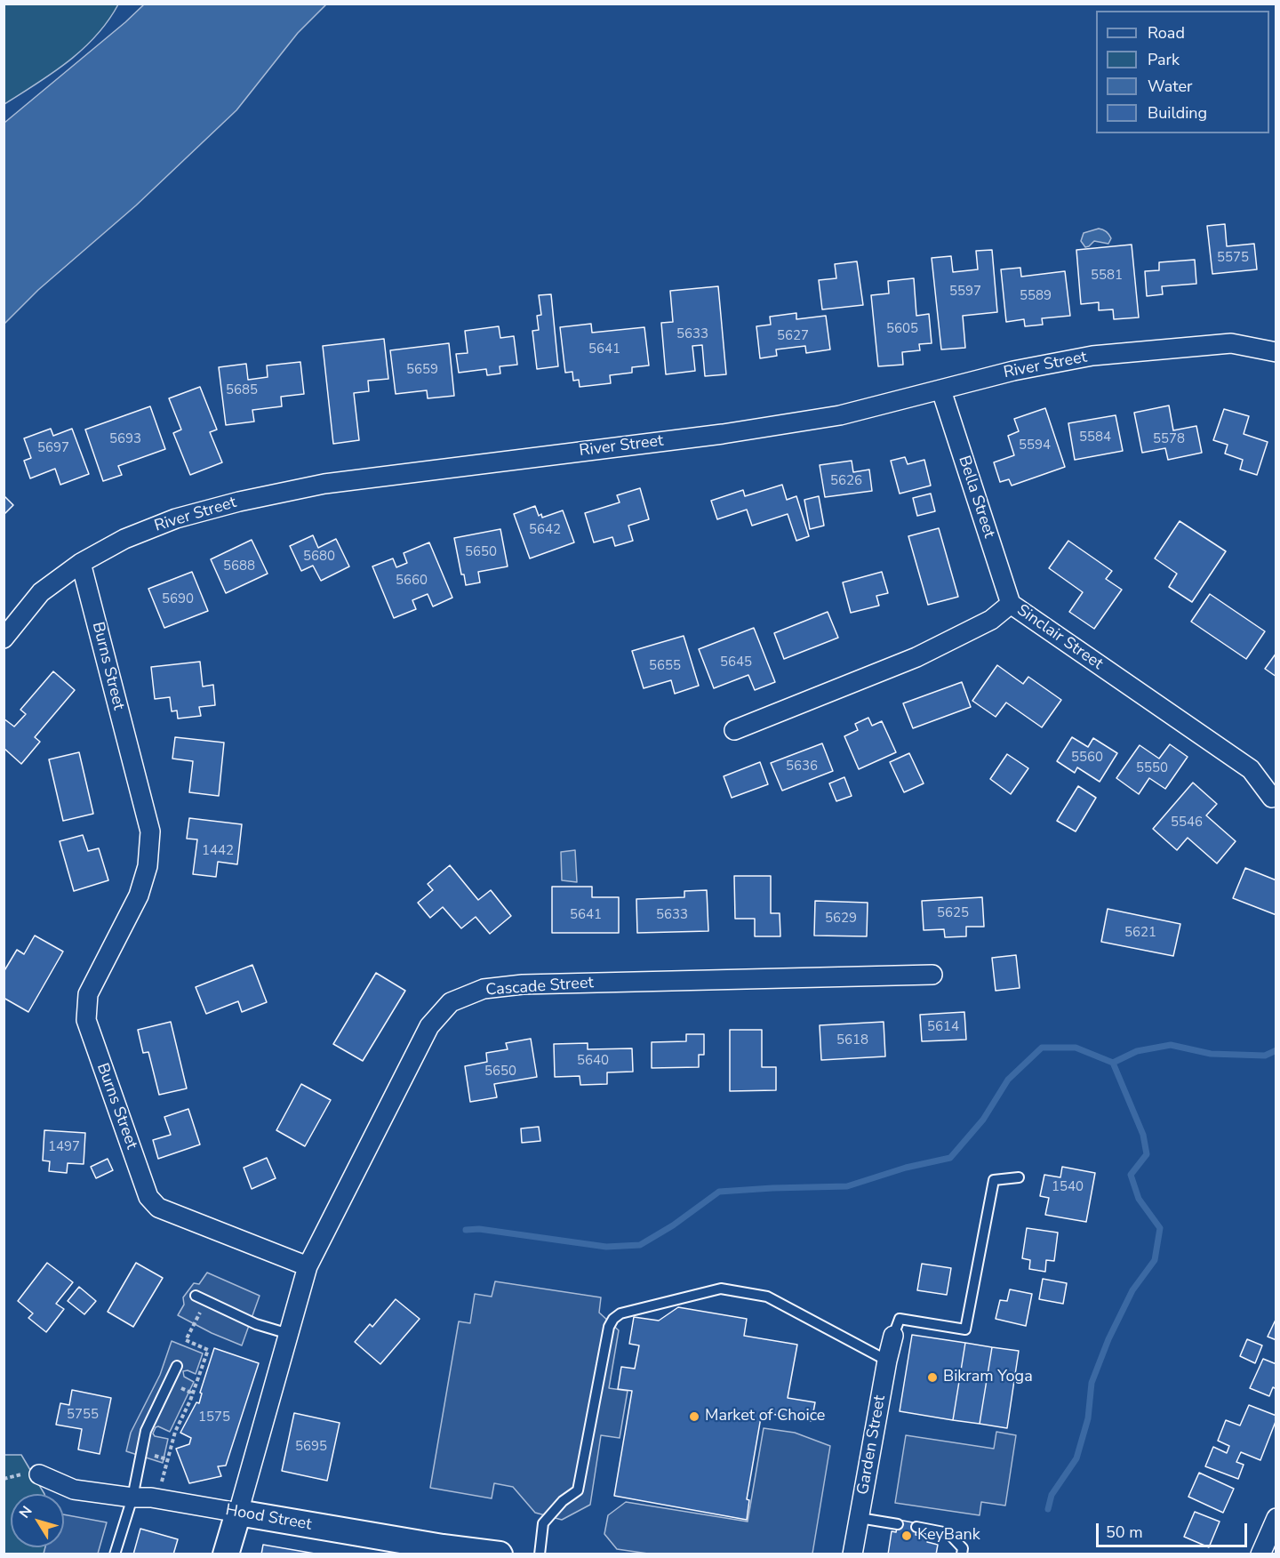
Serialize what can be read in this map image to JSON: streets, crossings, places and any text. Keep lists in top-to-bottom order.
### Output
{
  "streets": {
    "street": [
      "River Street",
      "Bella Street",
      "Sinclair Street",
      "Burns Street",
      "Cascade Street",
      "Garden Street",
      "Hood Street"
    ]
  },
  "crossings": [
    ["River Street", "Bella Street"],
    ["River Street", "Burns Street"],
    ["Bella Street", "Sinclair Street"],
    ["Burns Street", "Cascade Street"]
  ],
  "places": ["Bikram Yoga", "Market of Choice", "KeyBank"],
  "house_numbers": [
    "5575",
    "5581",
    "5597",
    "5589",
    "5605",
    "5633",
    "5627",
    "5641",
    "5659",
    "5685",
    "5584",
    "5693",
    "5578",
    "5594",
    "5697",
    "5626",
    "5642",
    "5650",
    "5680",
    "5688",
    "5660",
    "5690",
    "5645",
    "5655",
    "5560",
    "5636",
    "5550",
    "5546",
    "1442",
    "5625",
    "5641",
    "5633",
    "5629",
    "5621",
    "5614",
    "5618",
    "5640",
    "5650",
    "1497",
    "1540",
    "5755",
    "1575",
    "5695"
  ],
  "legend": [
    "Road",
    "Park",
    "Water",
    "Building"
  ],
  "scale_bar": "50 m",
  "north": "top left"
}
